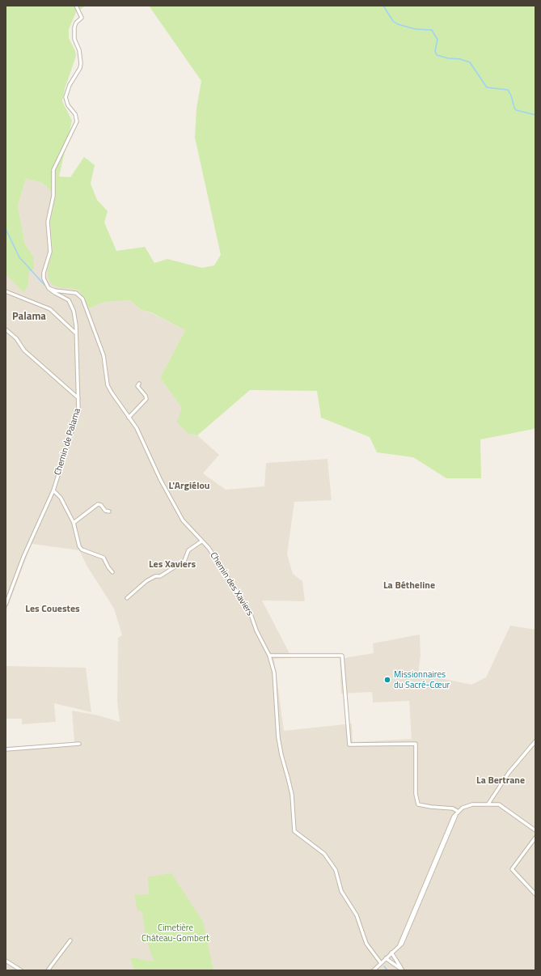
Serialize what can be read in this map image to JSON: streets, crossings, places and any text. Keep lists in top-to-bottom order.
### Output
{
  "streets": {
    "street": ["Chemin de Palama", "Chemin des Xaviers"]
  },
  "crossings": [
    ["Chemin de Palama", "Chemin des Xaviers"]
  ],
  "districts": [
    "Palama",
    "L'Argiélou",
    "Les Xaviers",
    "La Bétheline",
    "Les Couestes",
    "La Bertrane"
  ],
  "parks": ["Cimetière Château-Gombert"],
  "places": ["Missionnaires du Sacré-Cœur"]
}
